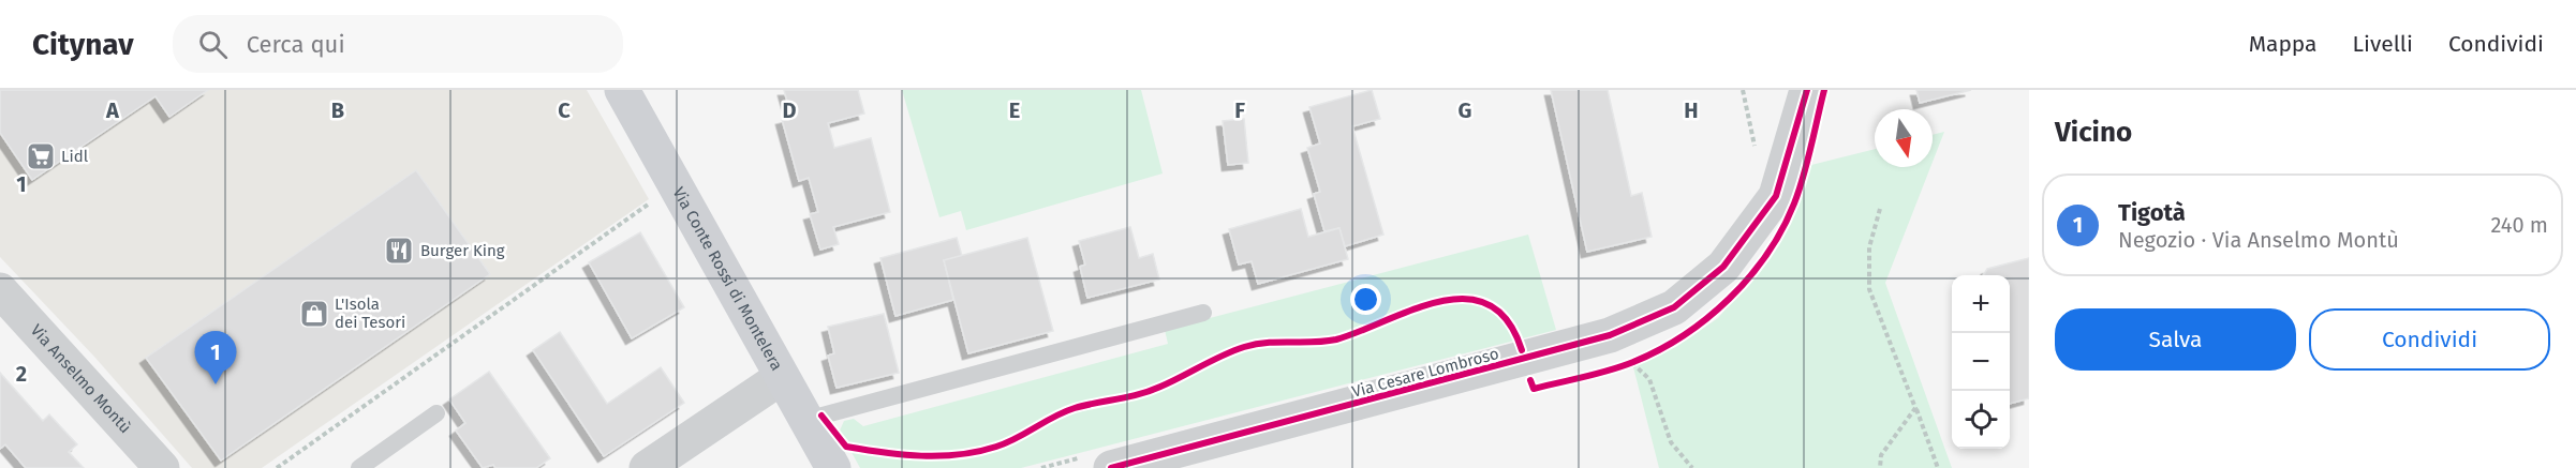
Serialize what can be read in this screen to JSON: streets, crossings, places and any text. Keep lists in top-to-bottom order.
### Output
{
  "streets": {
    "street": ["Via Conte Rossi di Montelera", "Via Cesare Lombroso", "Via Anselmo Montù"]
  },
  "places": {
    "supermarket": ["Lidl"],
    "restaurant": ["Burger King"],
    "shop": ["L'Isola dei Tesori"]
  },
  "north": "bottom",
  "page": {
    "header": "Citynav",
    "search": "Cerca qui",
    "nav": ["Mappa", "Livelli", "Condividi"],
    "heading": "Vicino",
    "list": [
      {
        "mark": "1",
        "name": "Tigotà",
        "note": "Negozio · Via Anselmo Montù",
        "value": "240 m"
      }
    ],
    "map_buttons": ["+", "−"],
    "buttons": ["Salva", "Condividi"],
    "pins": "1"
  },
  "grid": {
    "columns": [
      "A",
      "B",
      "C",
      "D",
      "E",
      "F",
      "G",
      "H"
    ],
    "rows": ["1", "2"]
  }
}
